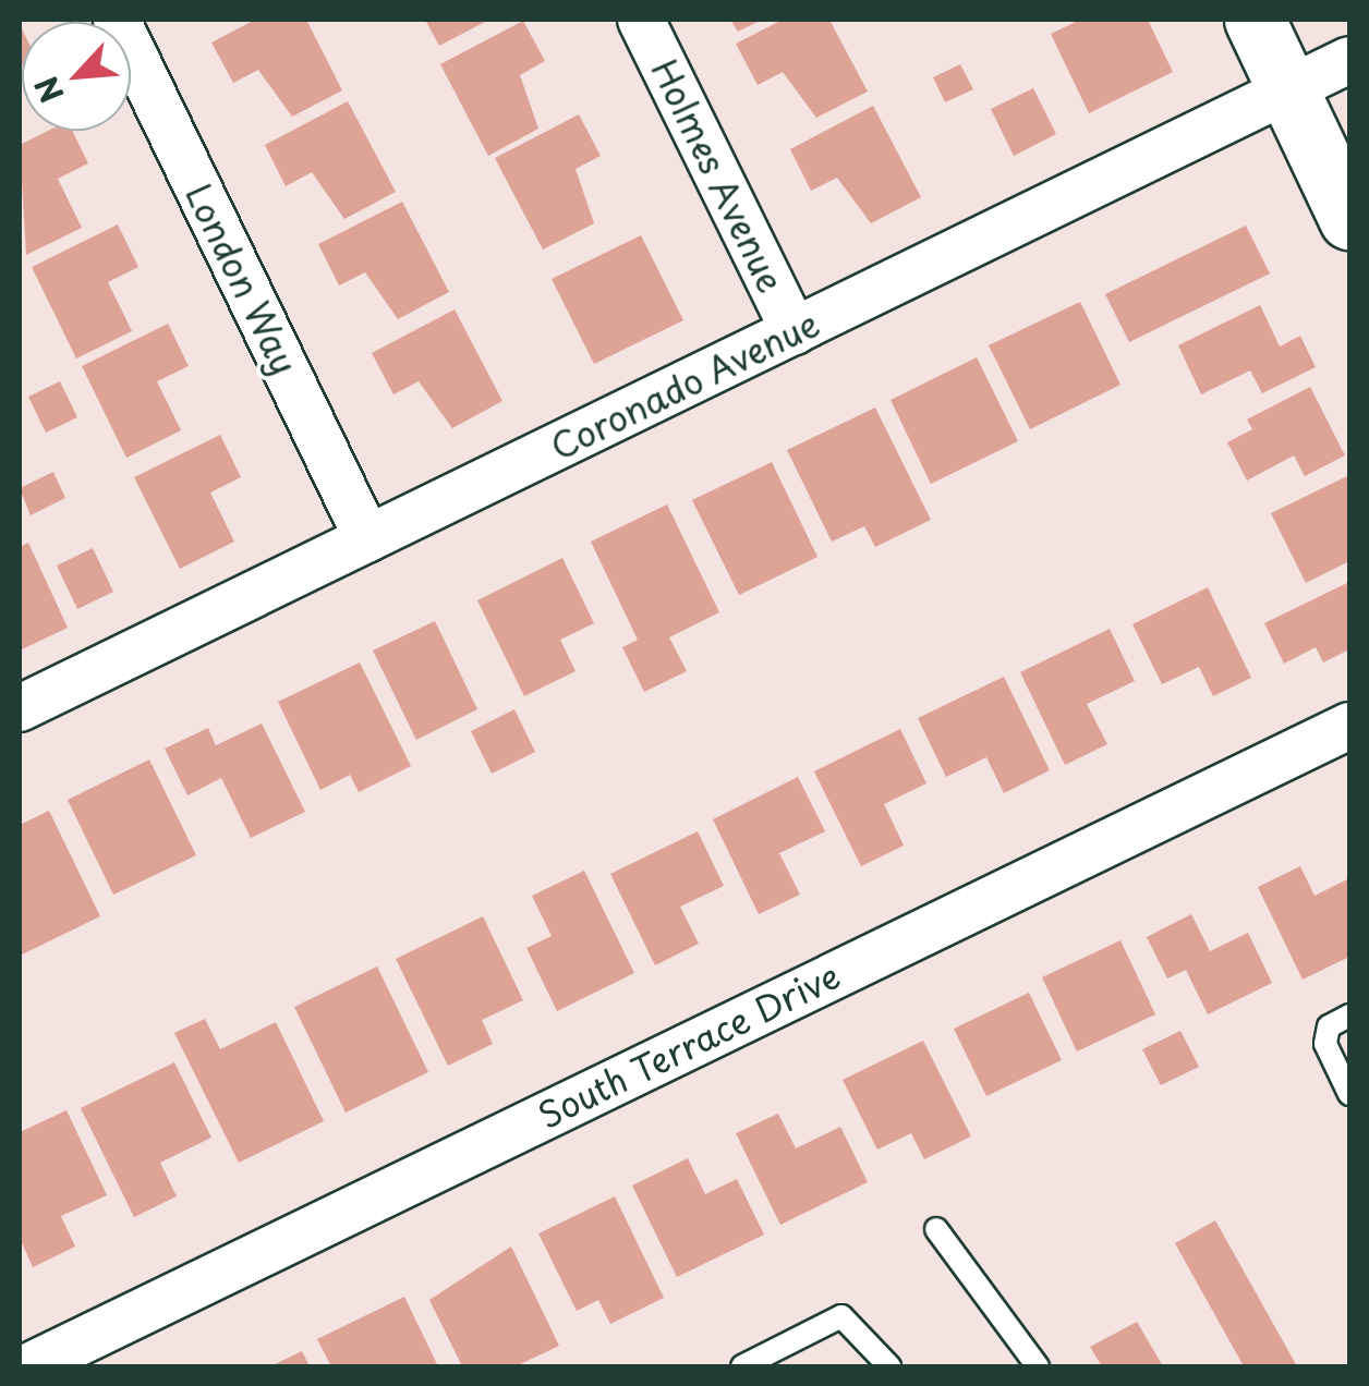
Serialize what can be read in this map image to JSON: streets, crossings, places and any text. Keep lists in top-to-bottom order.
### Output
{
  "streets": {
    "street": [
      "Holmes Avenue",
      "London Way",
      "Coronado Avenue",
      "South Terrace Drive"
    ]
  },
  "crossings": [
    ["Holmes Avenue", "Coronado Avenue"],
    ["London Way", "Coronado Avenue"]
  ],
  "north": "bottom left"
}
